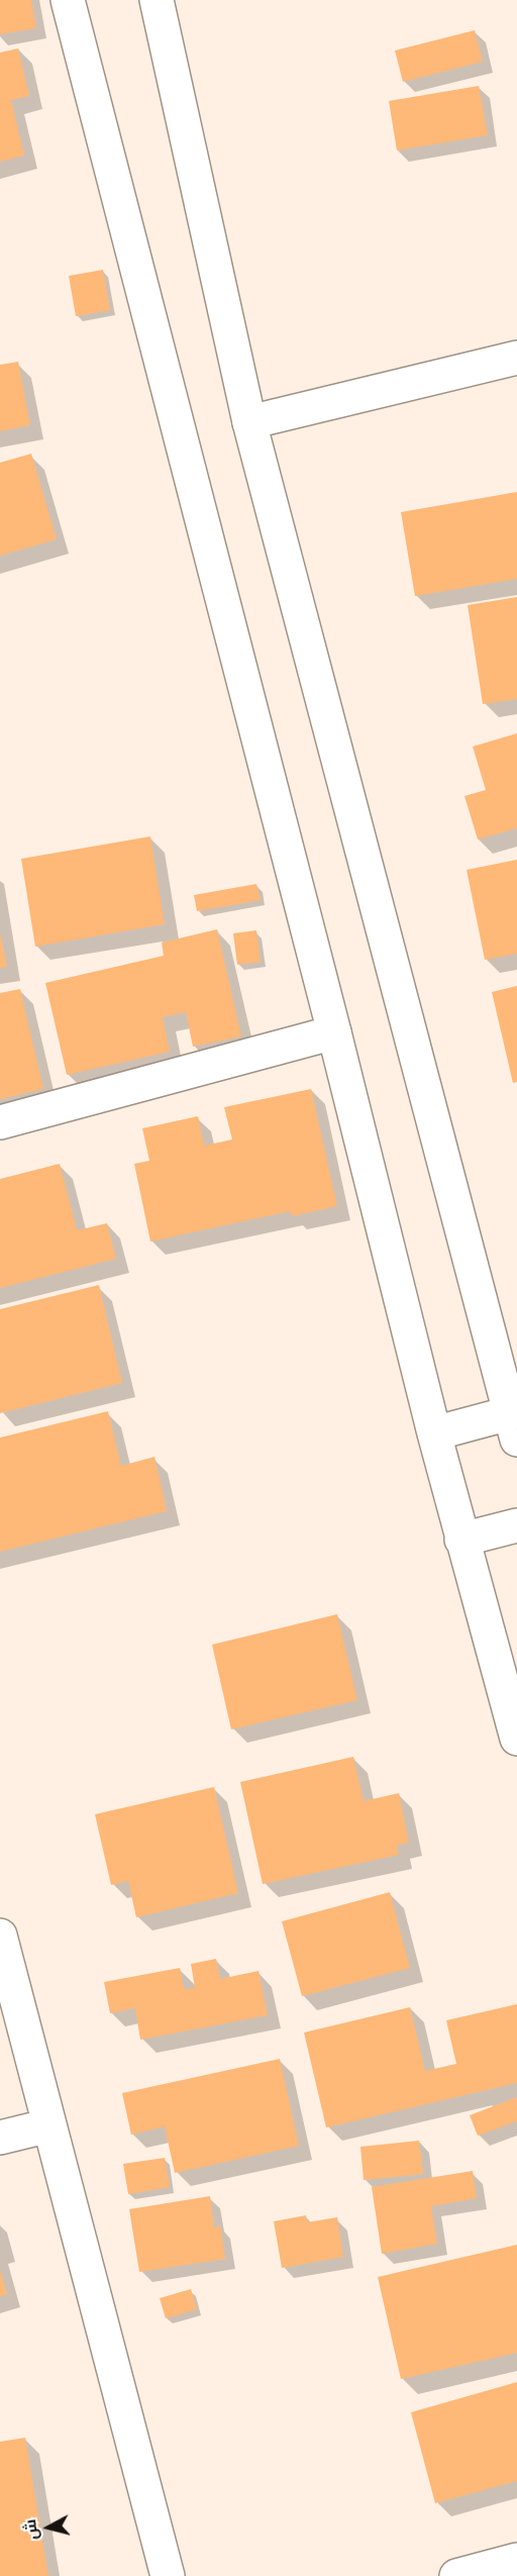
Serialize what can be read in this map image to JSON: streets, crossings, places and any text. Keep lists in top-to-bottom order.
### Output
{
  "north": "left"
}
